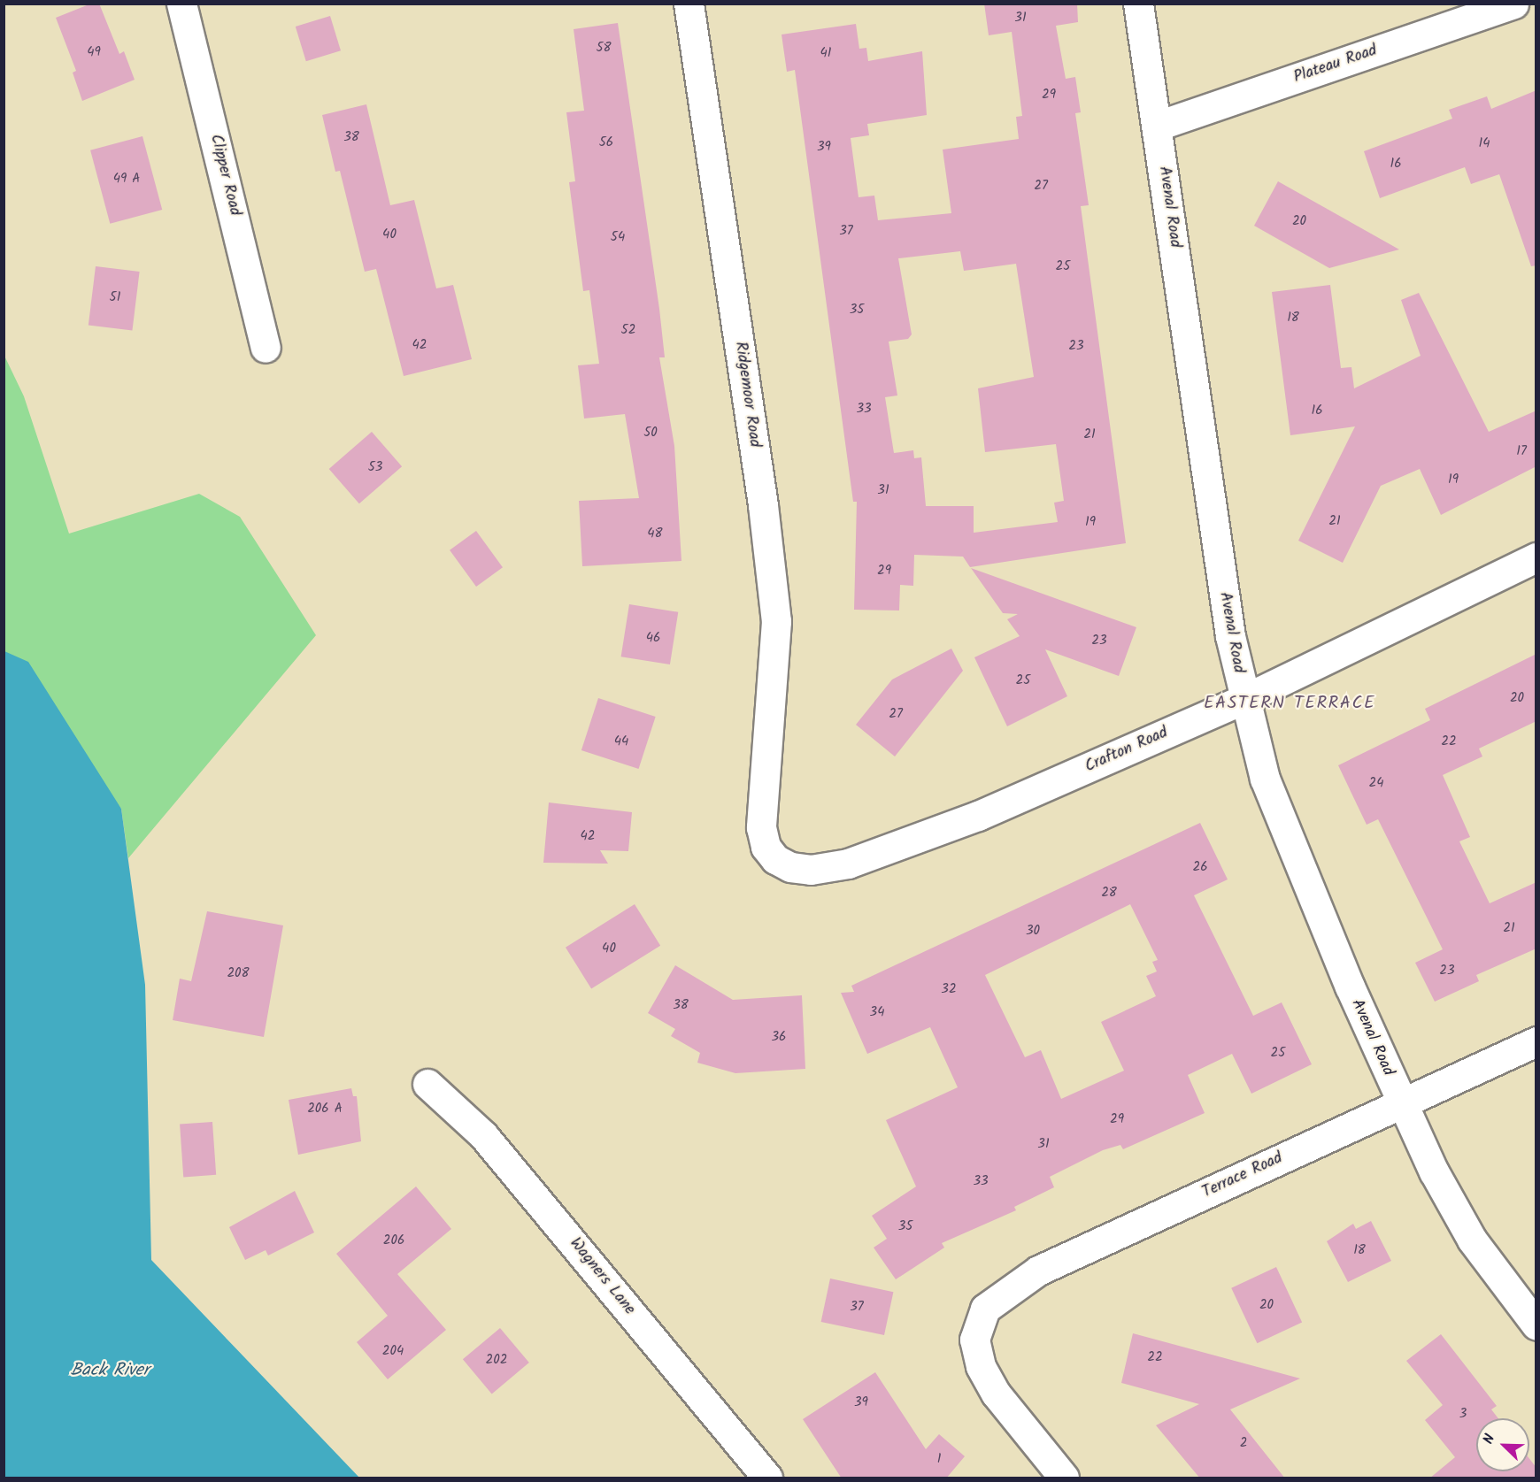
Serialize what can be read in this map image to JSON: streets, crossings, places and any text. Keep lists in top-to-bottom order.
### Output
{
  "streets": {
    "street": [
      "Plateau Road",
      "Clipper Road",
      "Avenal Road",
      "Ridgemoor Road",
      "Crafton Road",
      "Terrace Road",
      "Wagners Lane"
    ]
  },
  "crossings": [
    ["Plateau Road", "Avenal Road"],
    ["Avenal Road", "Crafton Road"],
    ["Avenal Road", "Terrace Road"],
    ["Ridgemoor Road", "Crafton Road"]
  ],
  "districts": ["EASTERN TERRACE"],
  "water": ["Back River"],
  "house_numbers": [
    "31",
    "58",
    "49",
    "41",
    "29",
    "38",
    "56",
    "14",
    "39",
    "16",
    "49 A",
    "27",
    "20",
    "37",
    "40",
    "54",
    "25",
    "51",
    "35",
    "18",
    "52",
    "42",
    "23",
    "33",
    "16",
    "50",
    "21",
    "17",
    "53",
    "19",
    "31",
    "21",
    "19",
    "48",
    "29",
    "46",
    "23",
    "25",
    "20",
    "27",
    "44",
    "22",
    "24",
    "42",
    "26",
    "28",
    "21",
    "30",
    "40",
    "23",
    "208",
    "32",
    "38",
    "34",
    "36",
    "25",
    "206 A",
    "29",
    "31",
    "33",
    "35",
    "206",
    "18",
    "20",
    "37",
    "204",
    "22",
    "202",
    "39",
    "3",
    "2",
    "1"
  ],
  "north": "top left"
}
